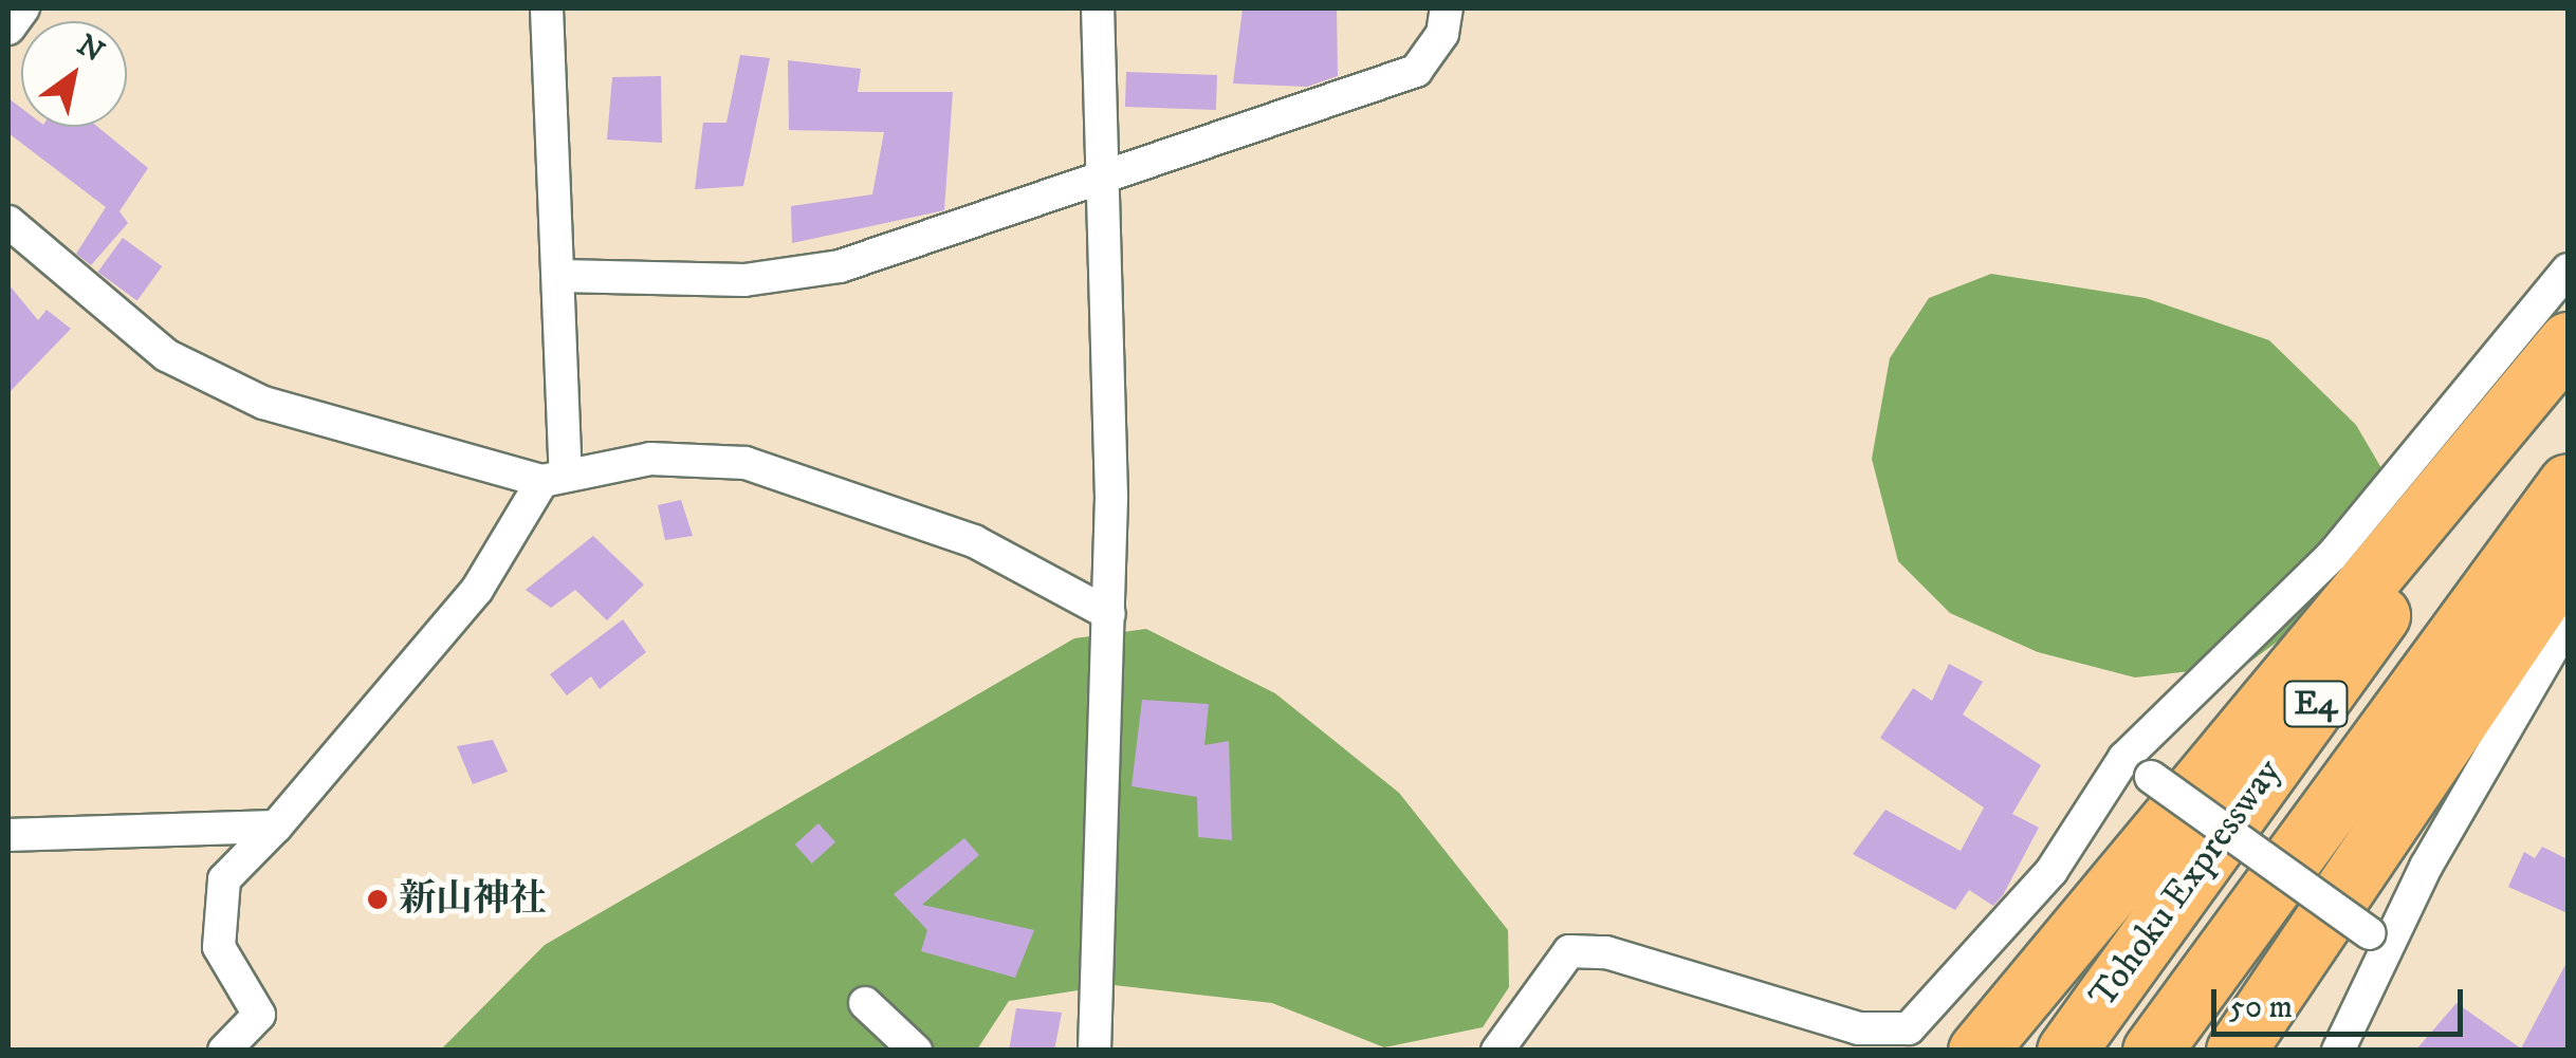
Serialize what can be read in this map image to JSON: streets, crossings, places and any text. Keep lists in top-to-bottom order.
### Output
{
  "streets": {
    "highway": ["E4", "Tohoku Expressway"]
  },
  "places": ["新山神社"],
  "scale_bar": "50 m",
  "north": "top right"
}
